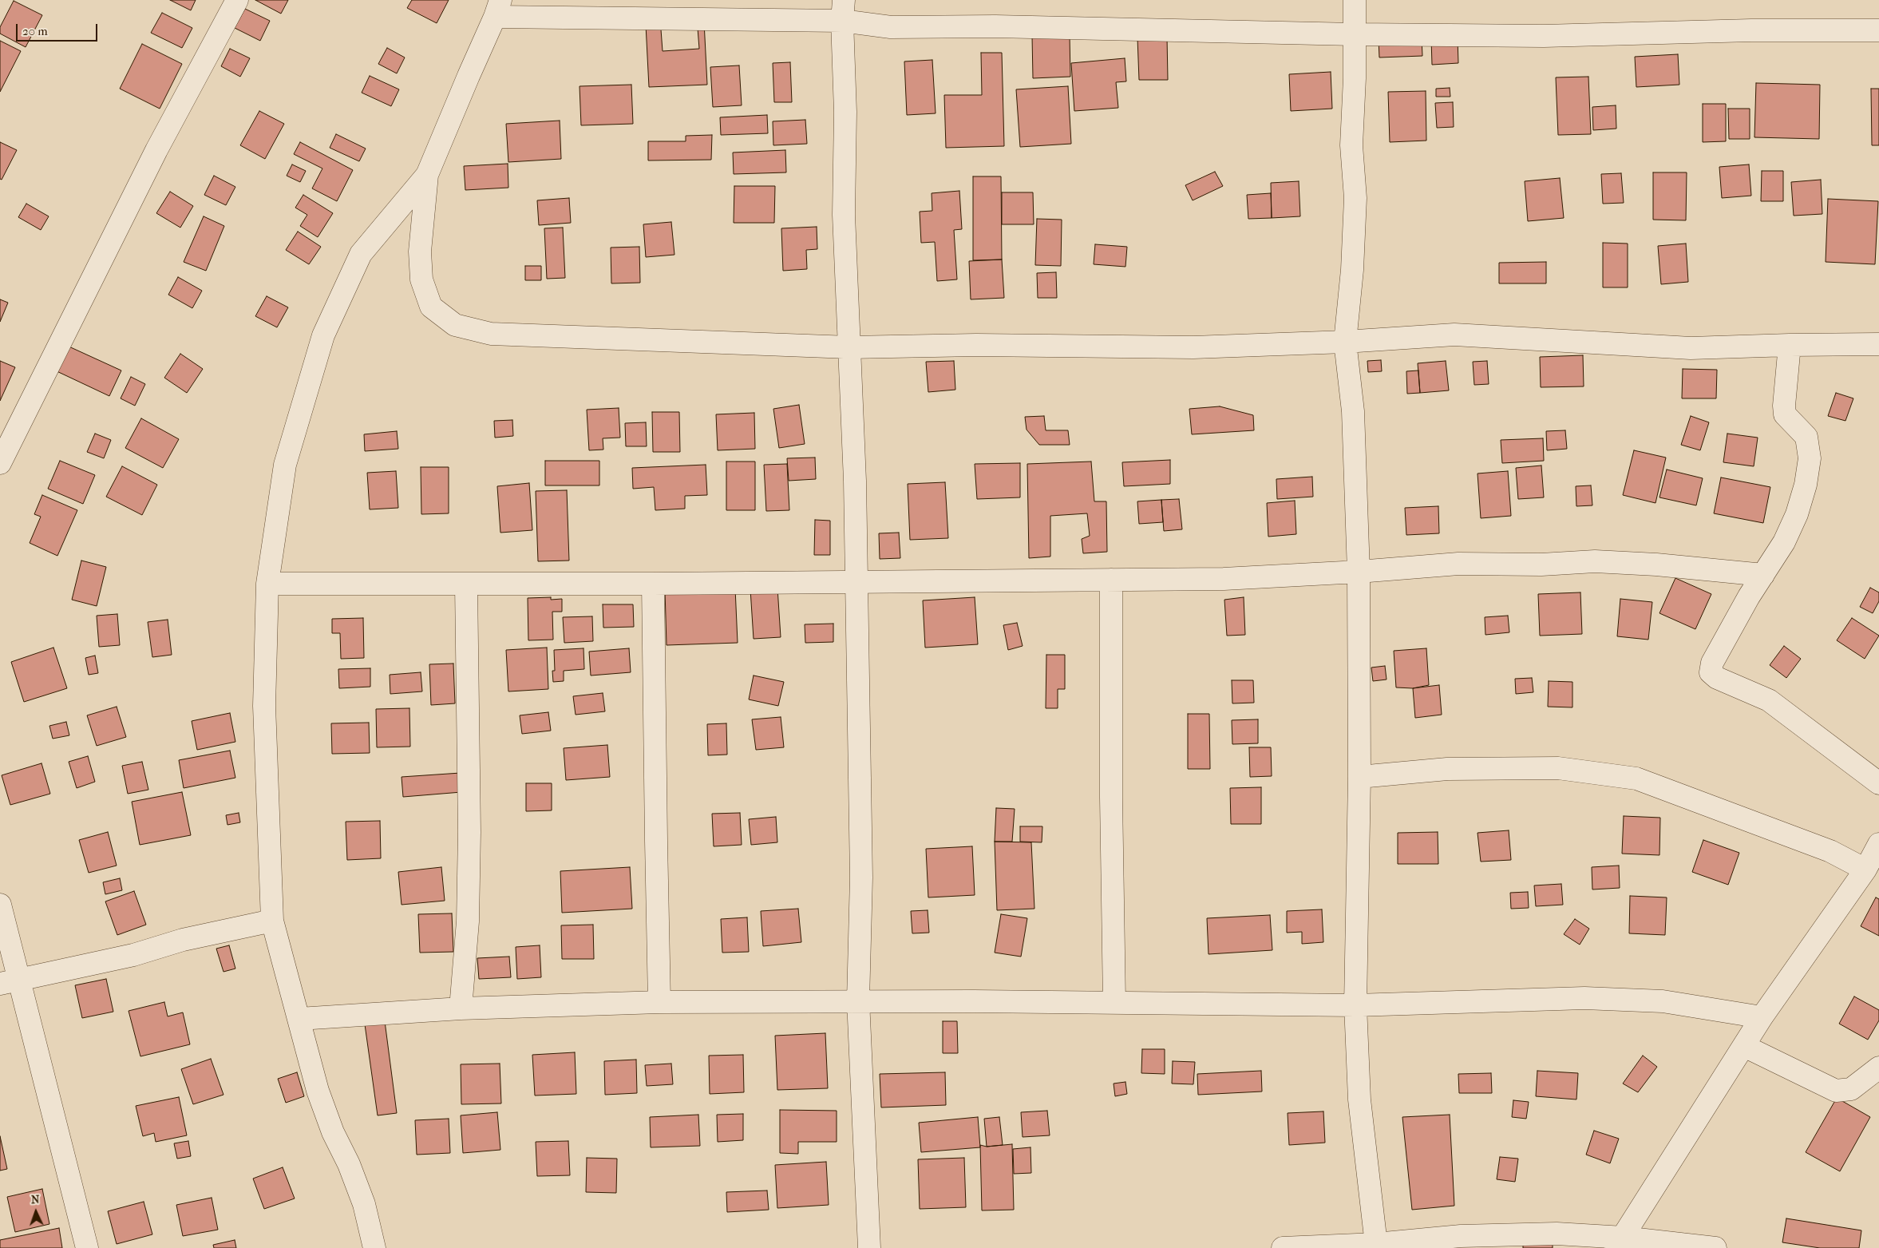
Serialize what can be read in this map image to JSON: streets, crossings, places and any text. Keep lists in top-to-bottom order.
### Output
{
  "scale_bar": "20 m",
  "north": "top"
}
